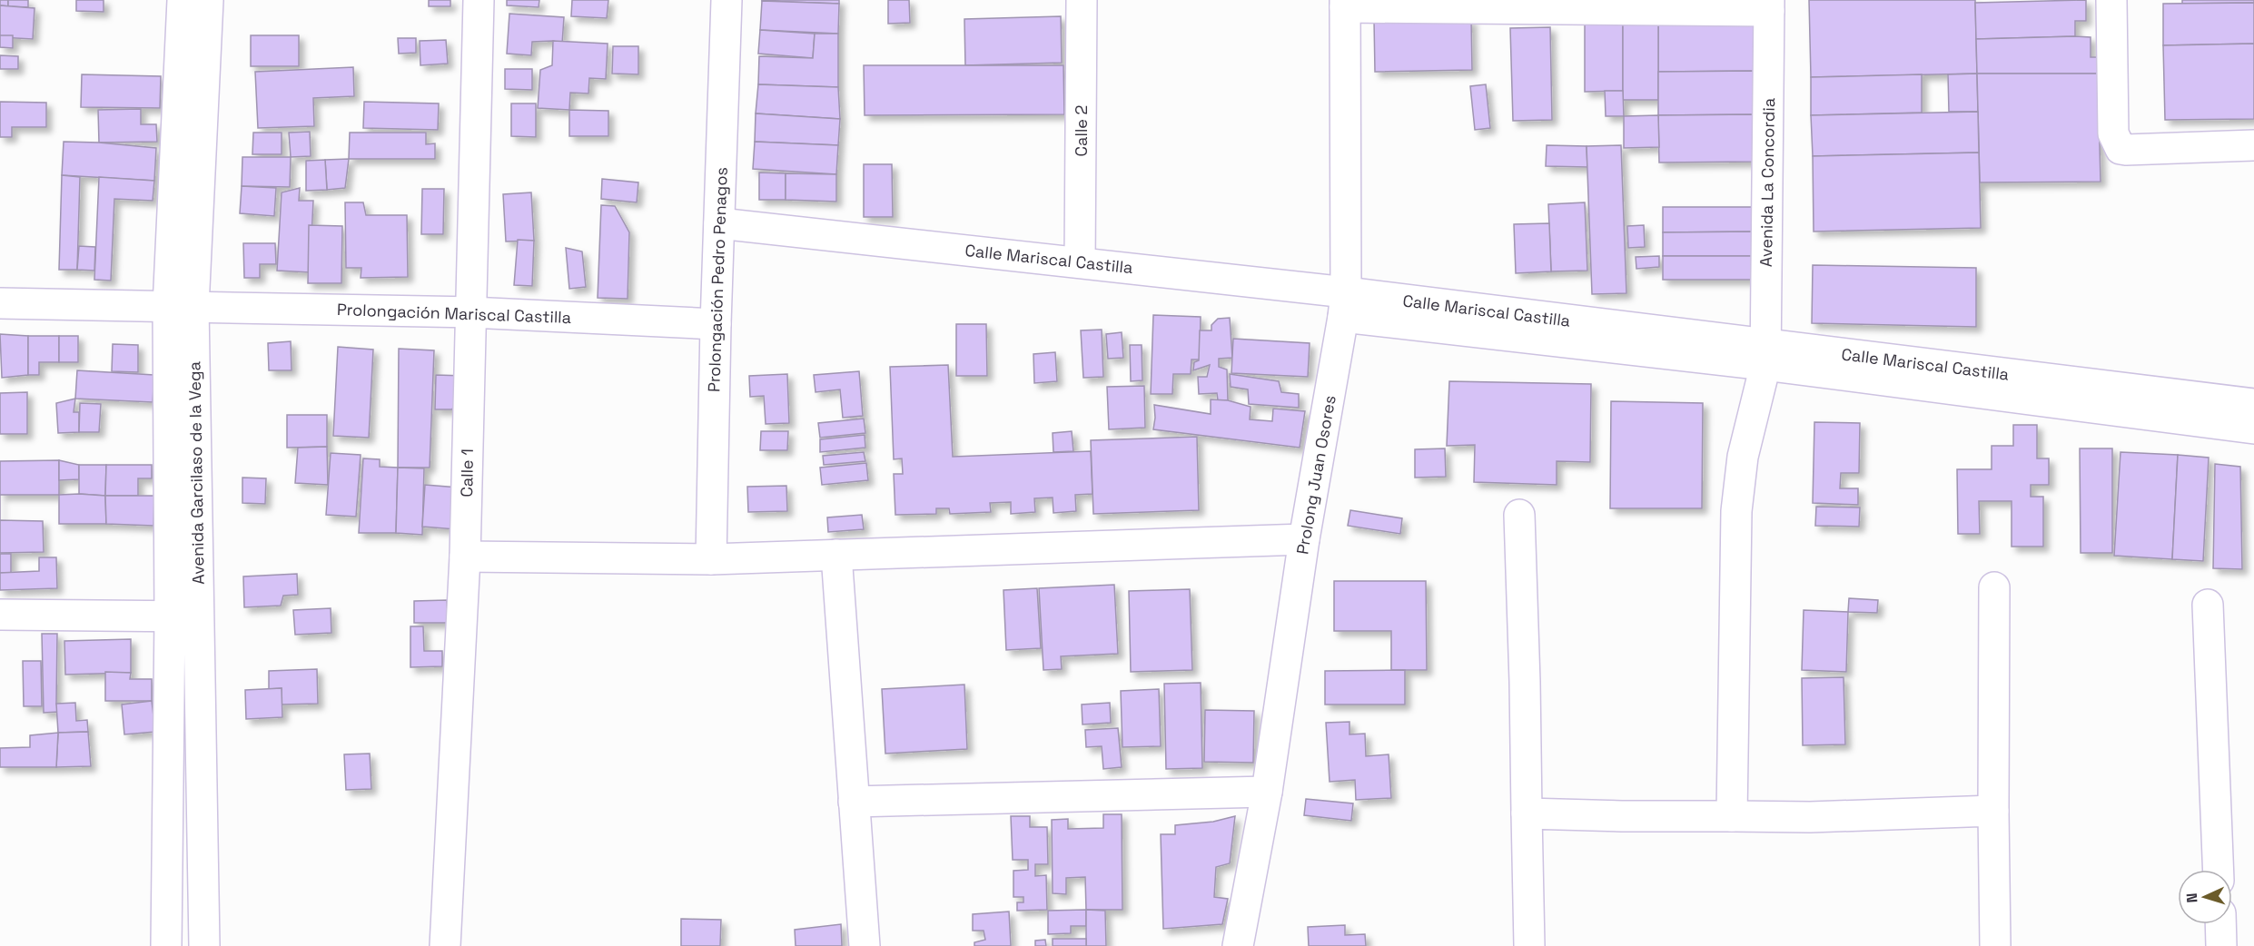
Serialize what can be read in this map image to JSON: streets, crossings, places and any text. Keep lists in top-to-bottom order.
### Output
{
  "streets": {
    "street": [
      "Calle 2",
      "Avenida La Concordia",
      "Calle Mariscal Castilla",
      "Prolongación Pedro Penagos",
      "Prolongación Mariscal Castilla",
      "Avenida Garcilaso de la Vega",
      "Calle 1",
      "Prolong Juan Osores"
    ]
  },
  "crossings": [
    ["Calle 2", "Calle Mariscal Castilla"],
    ["Avenida La Concordia", "Calle Mariscal Castilla"],
    ["Calle Mariscal Castilla", "Prolongación Pedro Penagos"],
    ["Calle Mariscal Castilla", "Prolong Juan Osores"],
    ["Prolongación Pedro Penagos", "Prolongación Mariscal Castilla"],
    ["Prolongación Mariscal Castilla", "Avenida Garcilaso de la Vega"],
    ["Prolongación Mariscal Castilla", "Calle 1"]
  ],
  "north": "left"
}
